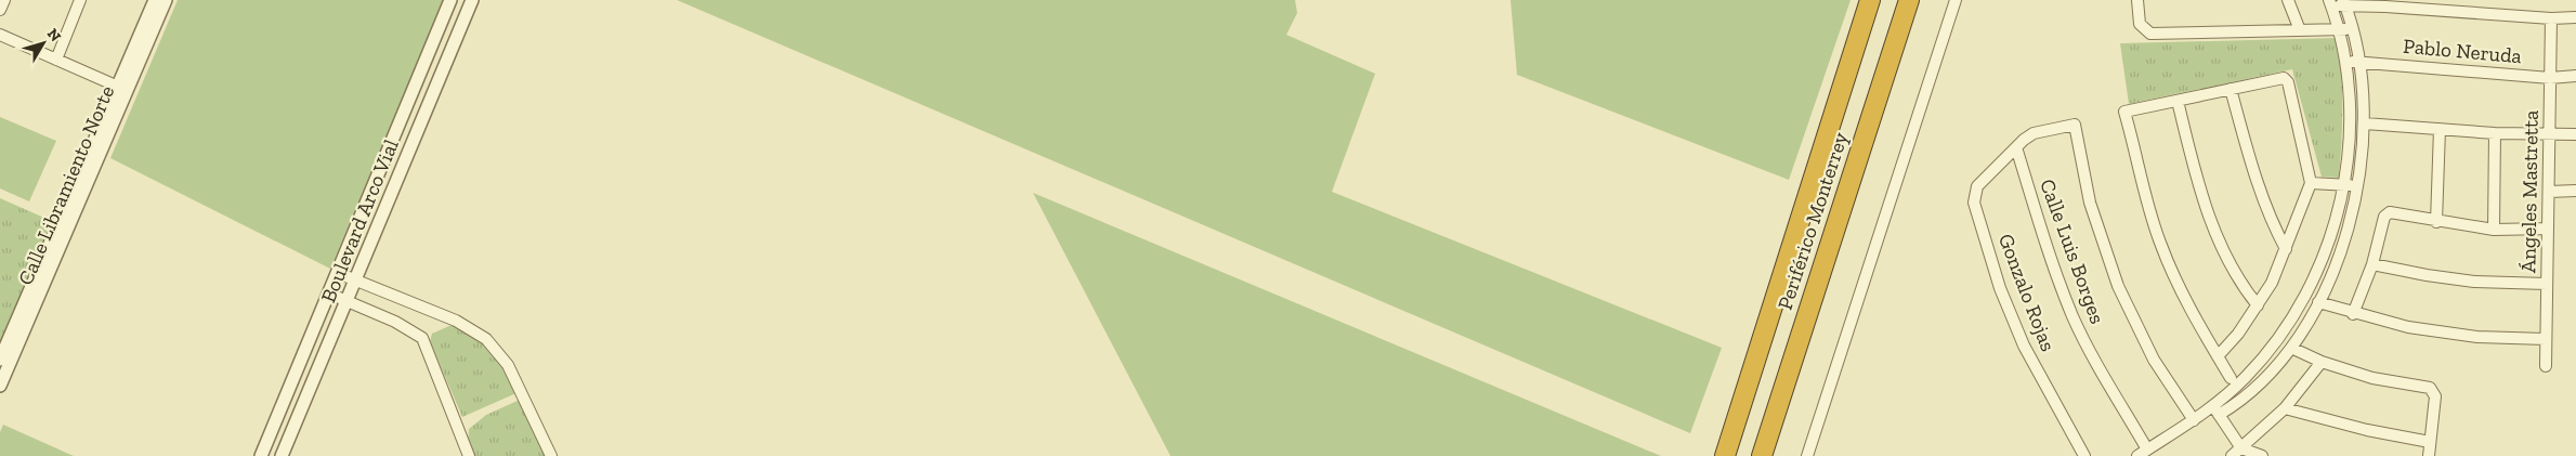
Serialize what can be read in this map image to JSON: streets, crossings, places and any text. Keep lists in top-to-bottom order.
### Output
{
  "streets": {
    "highway": ["Periférico Monterrey"],
    "street": [
      "Pablo Neruda",
      "Calle Libramiento Norte",
      "Ángeles Mastretta",
      "Boulevard Arco Vial",
      "Calle Luis Borges",
      "Gonzalo Rojas"
    ]
  },
  "crossings": [
    ["Pablo Neruda", "Ángeles Mastretta"],
    ["Calle Luis Borges", "Gonzalo Rojas"]
  ],
  "north": "top right"
}
